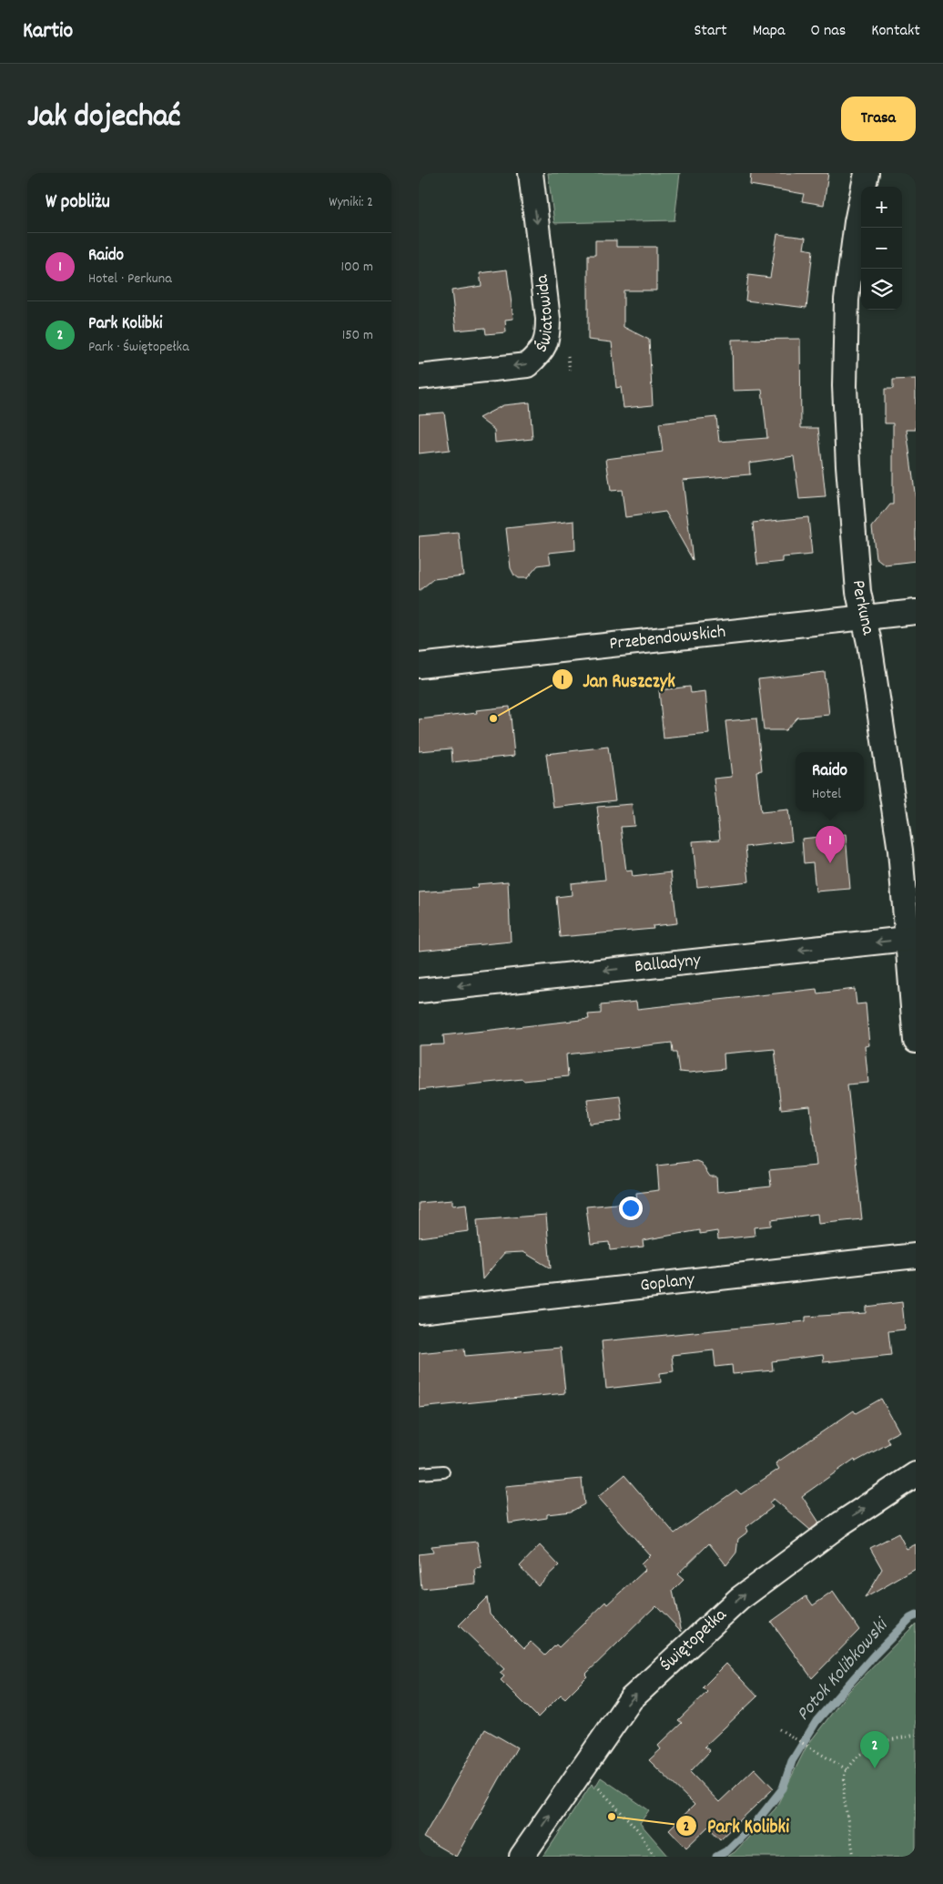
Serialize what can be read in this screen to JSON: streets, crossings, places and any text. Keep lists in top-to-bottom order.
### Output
{
  "streets": {
    "street": [
      "Światowida",
      "Perkuna",
      "Przebendowskich",
      "Balladyny",
      "Goplany",
      "Świętopełka"
    ]
  },
  "crossings": [
    ["Perkuna", "Przebendowskich"],
    ["Perkuna", "Balladyny"]
  ],
  "one_way": ["Balladyny", "Świętopełka"],
  "water": ["Potok Kolibkowski"],
  "places": ["Jan Ruszczyk", "Park Kolibki"],
  "page": {
    "header": "Kartio",
    "nav": [
      "Start",
      "Mapa",
      "O nas",
      "Kontakt"
    ],
    "title": "Jak dojechać",
    "buttons": "Trasa",
    "heading": ["W pobliżu", "Wyniki: 2"],
    "map_buttons": ["+", "−"],
    "list": [
      {
        "mark": "1",
        "name": "Raido",
        "note": "Hotel · Perkuna",
        "value": "100 m"
      },
      {
        "mark": "2",
        "name": "Park Kolibki",
        "note": "Park · Świętopełka",
        "value": "150 m"
      }
    ],
    "popup": ["Raido", "Hotel"],
    "pins": ["1", "2"]
  }
}
